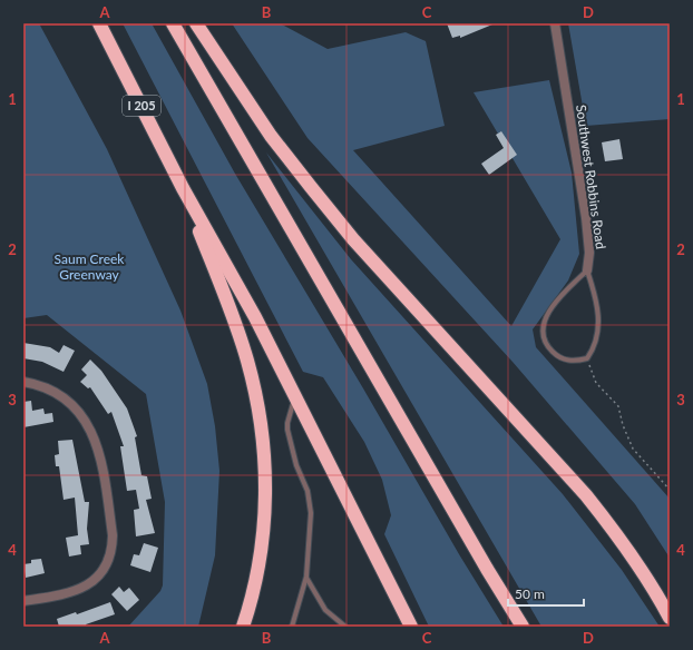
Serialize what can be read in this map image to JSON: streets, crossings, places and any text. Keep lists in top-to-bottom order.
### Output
{
  "streets": {
    "highway": ["I 205"],
    "street": ["Southwest Robbins Road"]
  },
  "parks": ["Saum Creek Greenway"],
  "scale_bar": "50 m",
  "grid": {
    "columns": [
      "A",
      "B",
      "C",
      "D"
    ],
    "rows": [
      "1",
      "2",
      "3",
      "4"
    ]
  }
}
